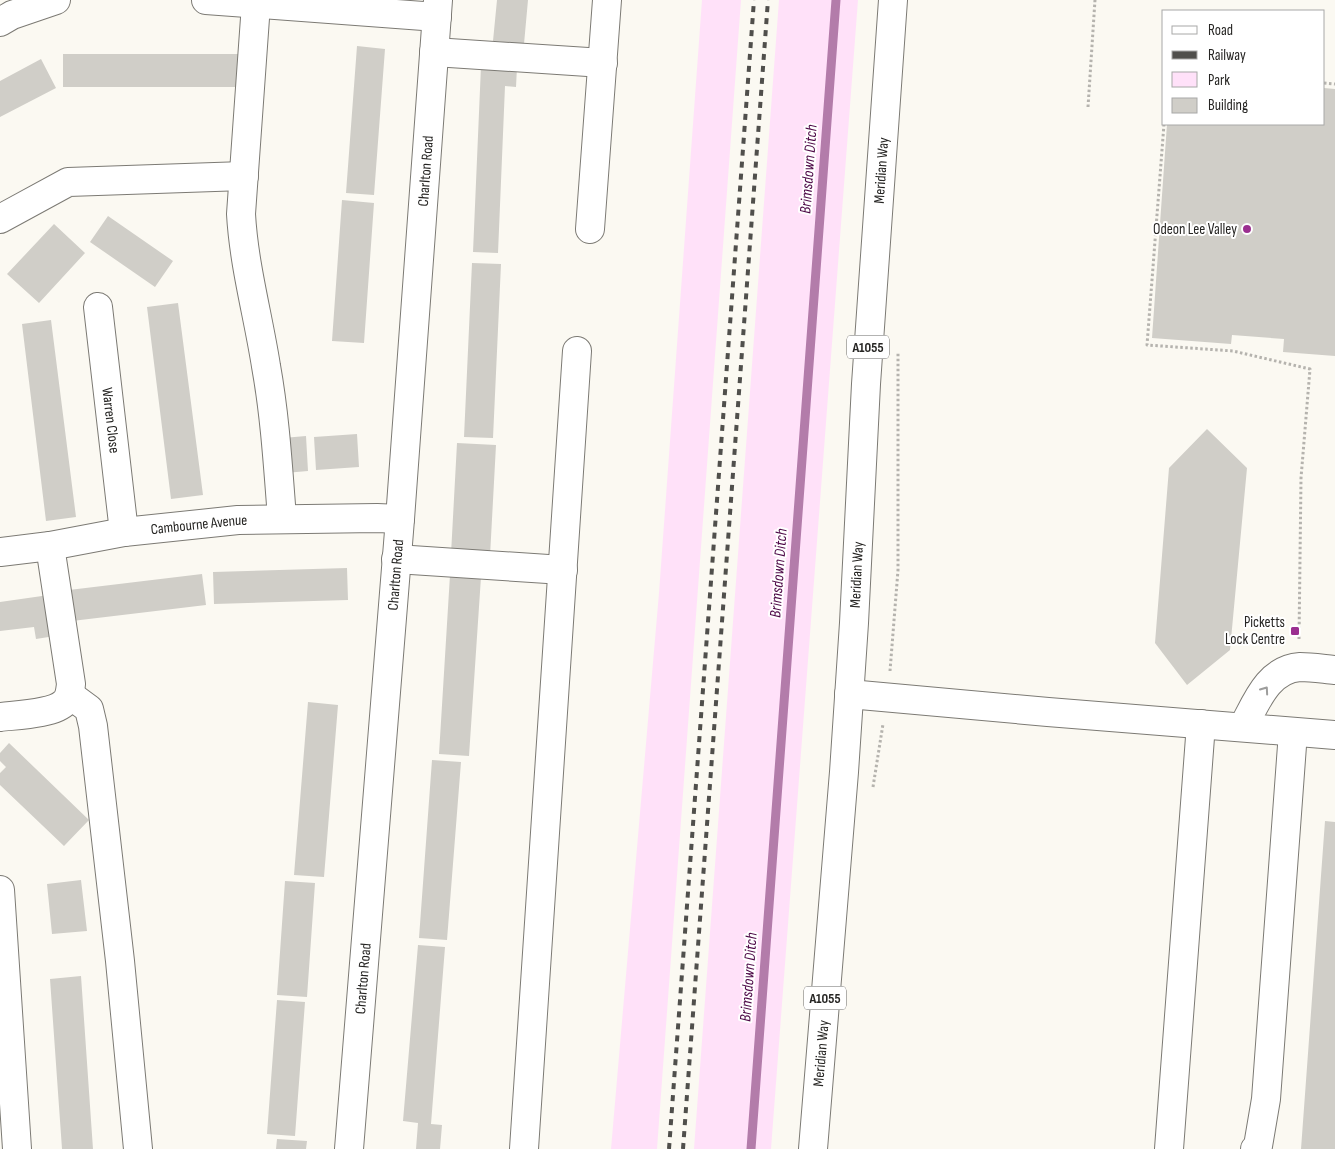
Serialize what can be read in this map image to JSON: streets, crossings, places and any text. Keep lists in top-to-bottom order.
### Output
{
  "streets": {
    "street": [
      "Charlton Road",
      "Meridian Way",
      "A1055",
      "Warren Close",
      "Cambourne Avenue"
    ]
  },
  "crossings": [
    ["Charlton Road", "Cambourne Avenue"],
    ["Warren Close", "Cambourne Avenue"]
  ],
  "water": ["Brimsdown Ditch"],
  "places": {
    "other": ["Odeon Lee Valley"],
    "transit": ["Picketts Lock Centre"]
  },
  "legend": [
    "Road",
    "Railway",
    "Park",
    "Building"
  ]
}
